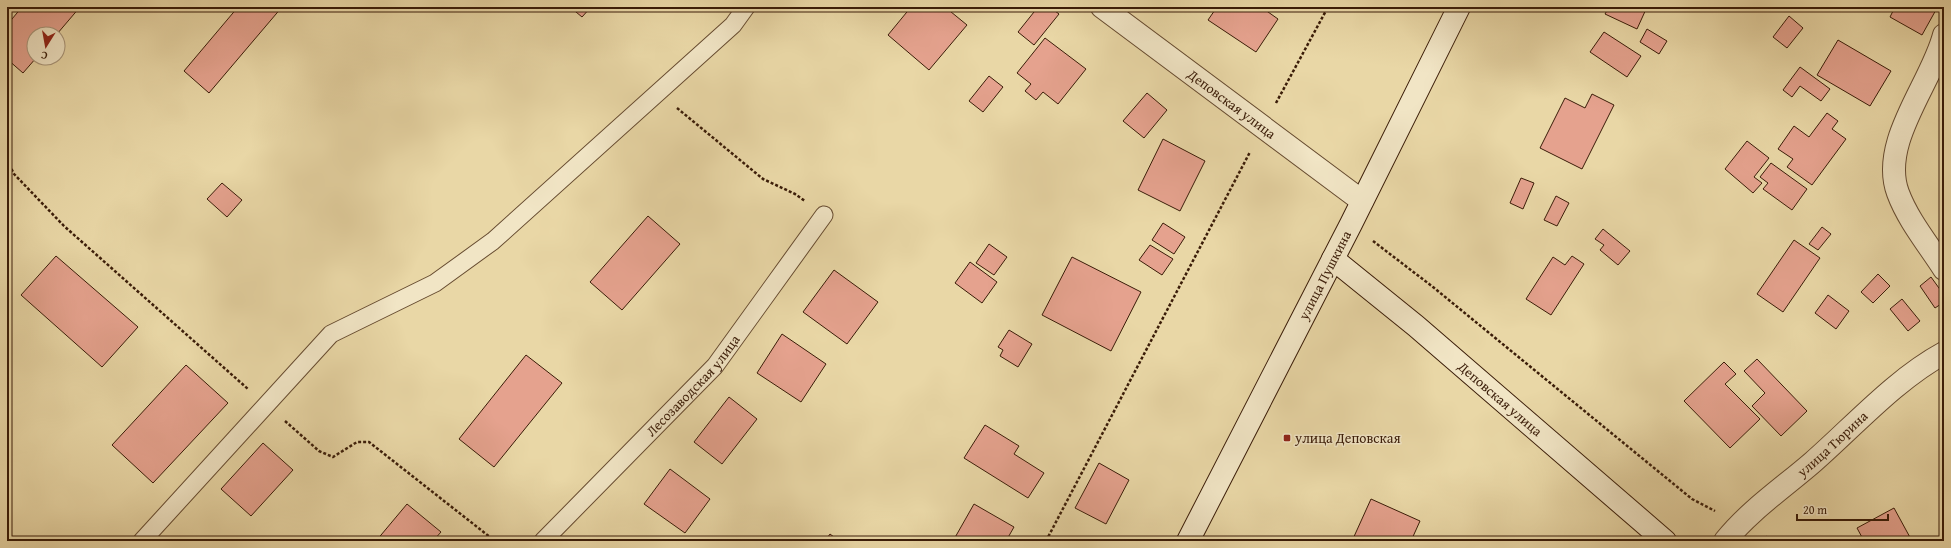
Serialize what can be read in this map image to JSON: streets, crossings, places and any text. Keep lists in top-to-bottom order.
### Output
{
  "streets": {
    "street": ["Деповская улица", "улица Пушкина", "улица Тюрина"],
    "lane": ["Лесозаводская улица"]
  },
  "crossings": [
    ["Деповская улица", "улица Пушкина"]
  ],
  "places": {
    "transit": ["улица Деповская"]
  },
  "scale_bar": "20 m",
  "north": "bottom"
}
